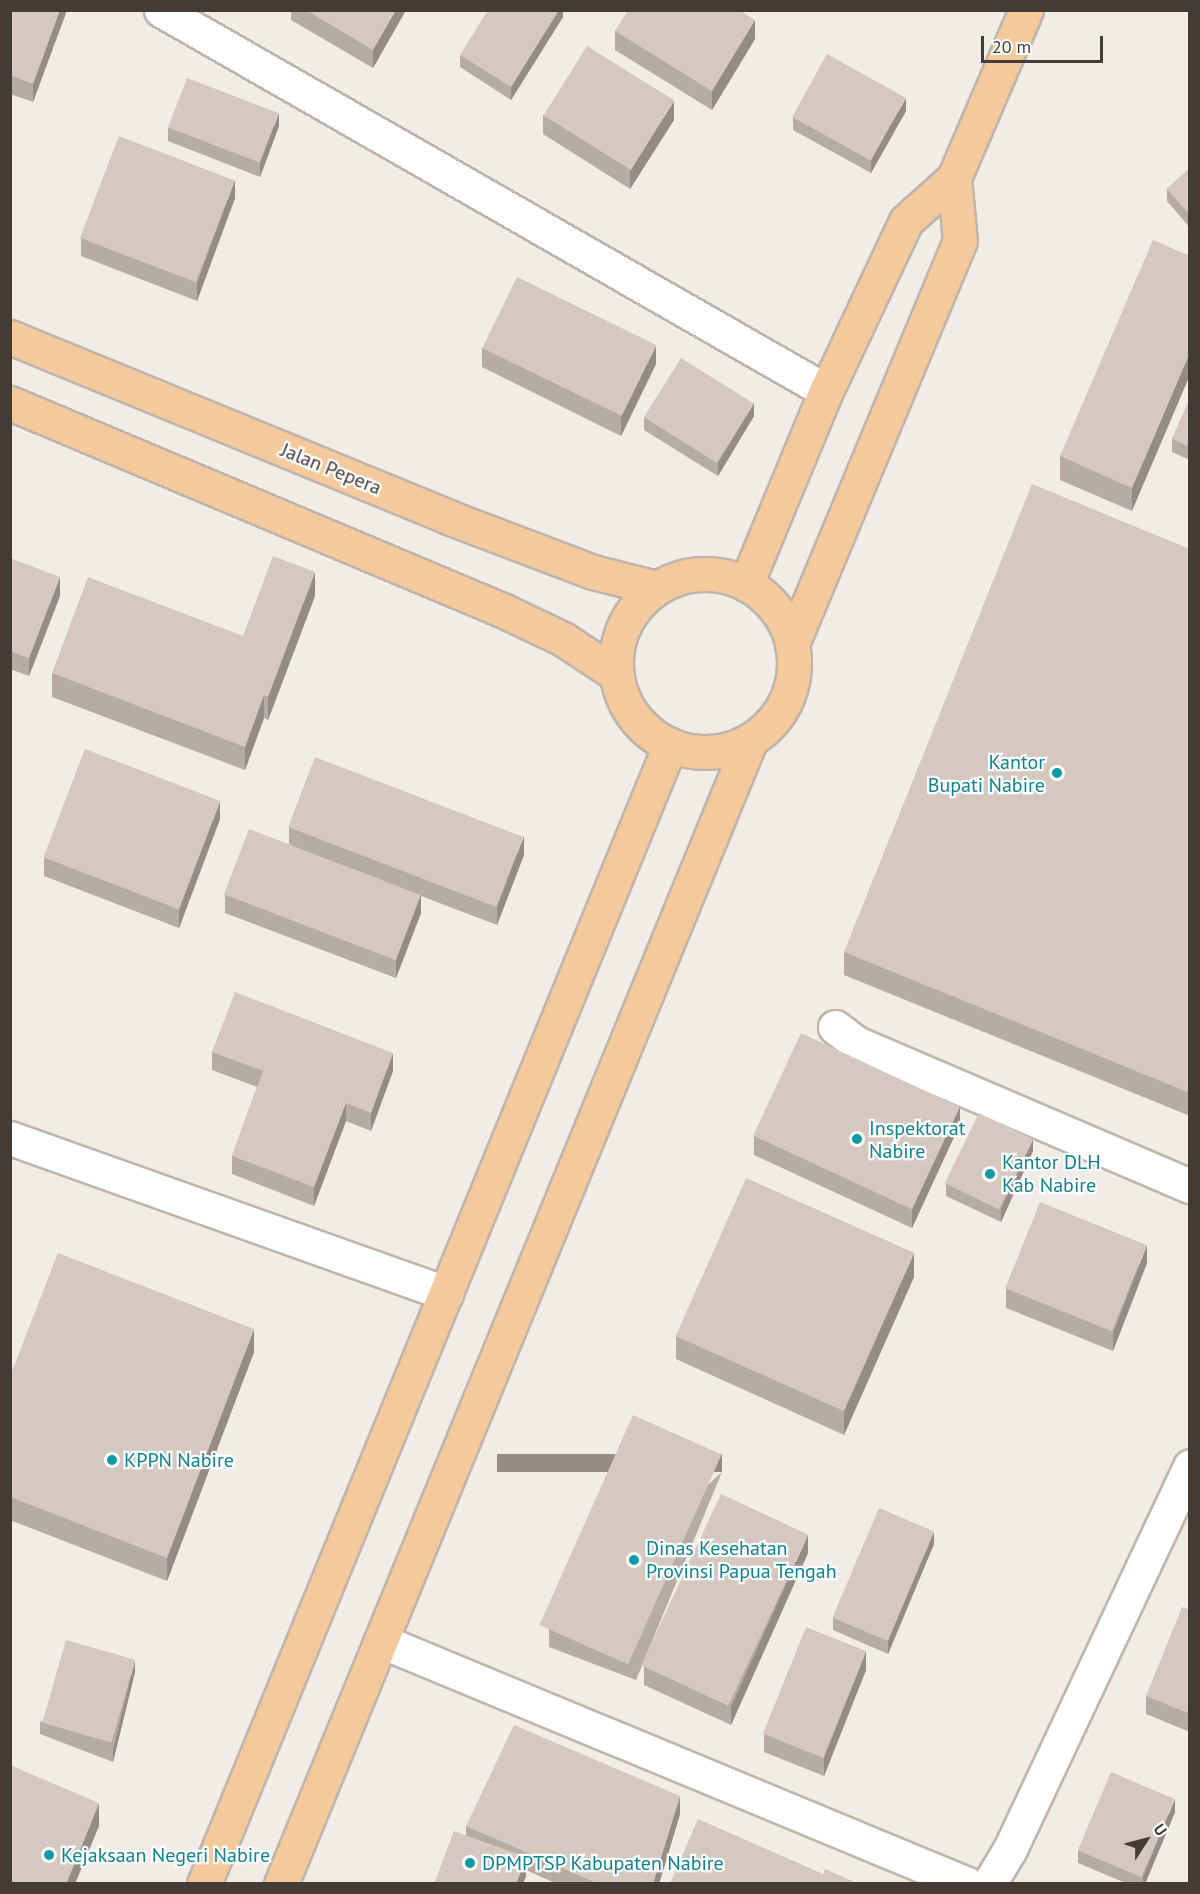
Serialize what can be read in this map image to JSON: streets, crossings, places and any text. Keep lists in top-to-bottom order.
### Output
{
  "streets": {
    "main road": ["Jalan Pepera"]
  },
  "places": [
    "Kantor Bupati Nabire",
    "Inspektorat Nabire",
    "Kantor DLH Kab Nabire",
    "KPPN Nabire",
    "Dinas Kesehatan Provinsi Papua Tengah",
    "Kejaksaan Negeri Nabire",
    "DPMPTSP Kabupaten Nabire"
  ],
  "scale_bar": "20 m",
  "north": "top right"
}
